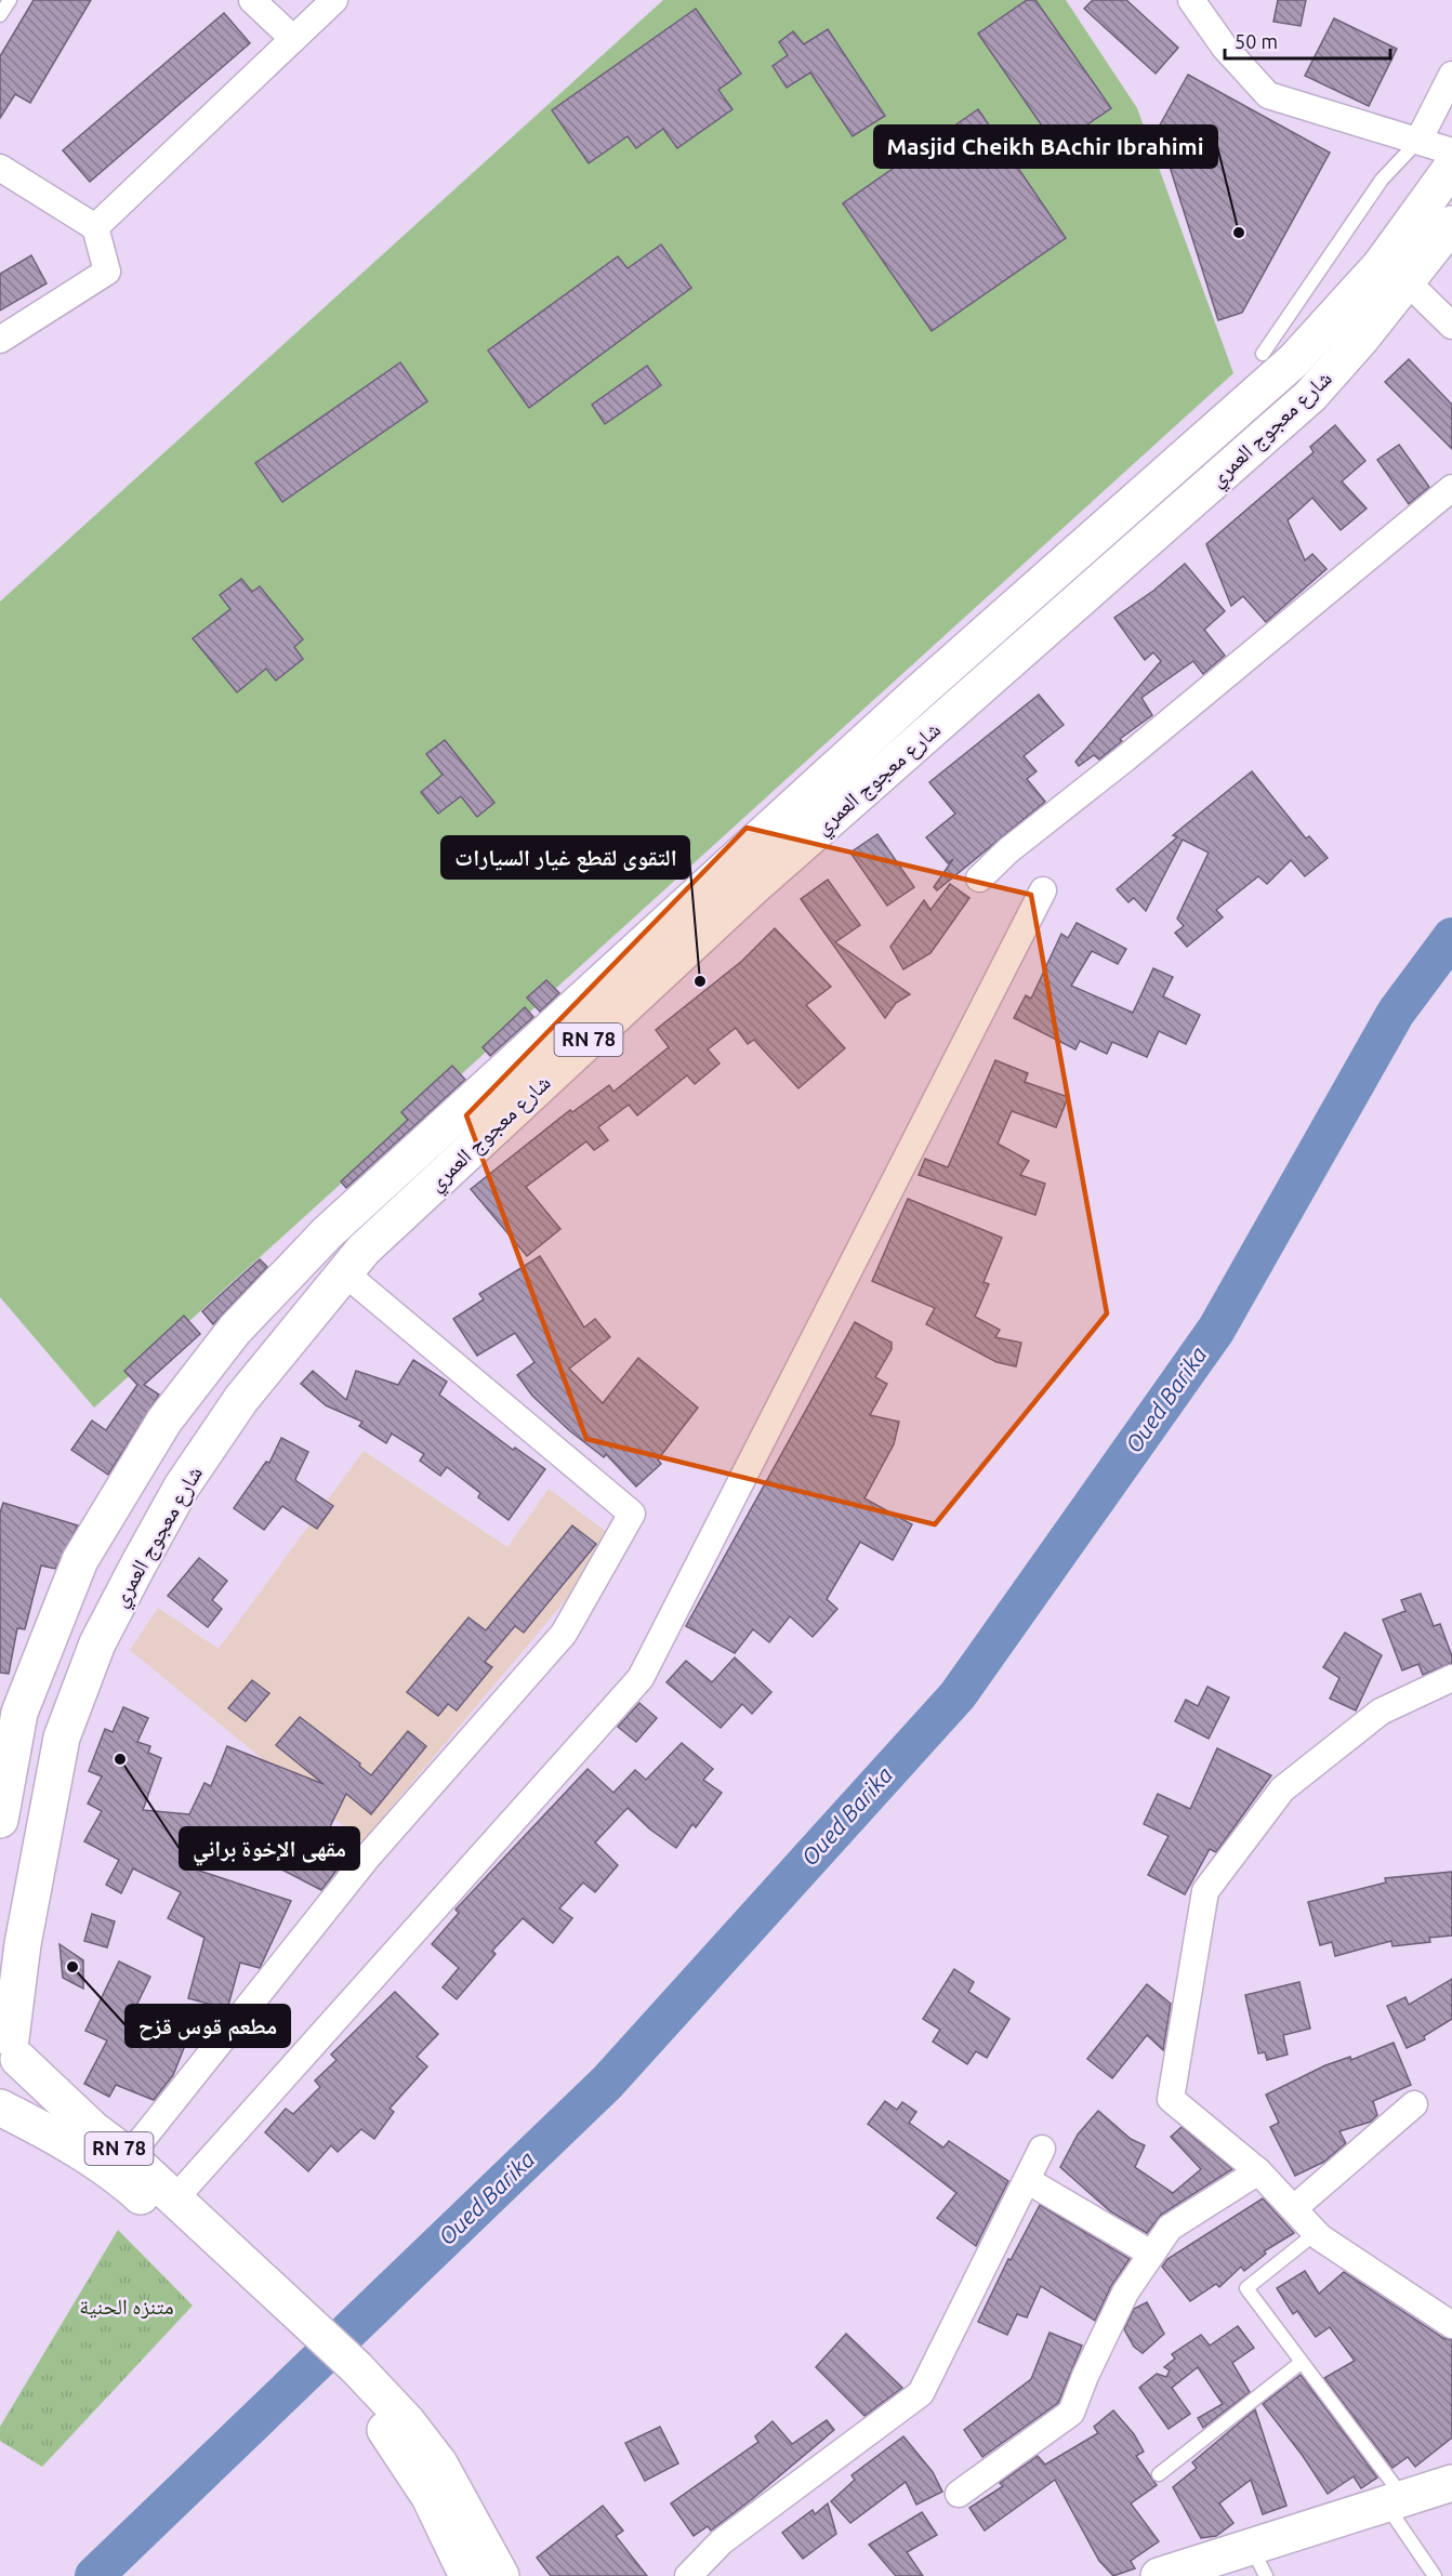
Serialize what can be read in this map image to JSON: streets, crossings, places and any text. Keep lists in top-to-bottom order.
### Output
{
  "streets": {
    "main road": ["شارع معجوج العمري", "RN 78"]
  },
  "crossings": [
    ["شارع معجوج العمري", "RN 78"]
  ],
  "water": ["Oued Barika"],
  "parks": ["متنزه الحنية"],
  "places": [
    "Masjid Cheikh BAchir Ibrahimi",
    "التقوى لقطع غيار السيارات",
    "مقهى الإخوة براني",
    "مطعم قوس قزح"
  ],
  "scale_bar": "50 m"
}
